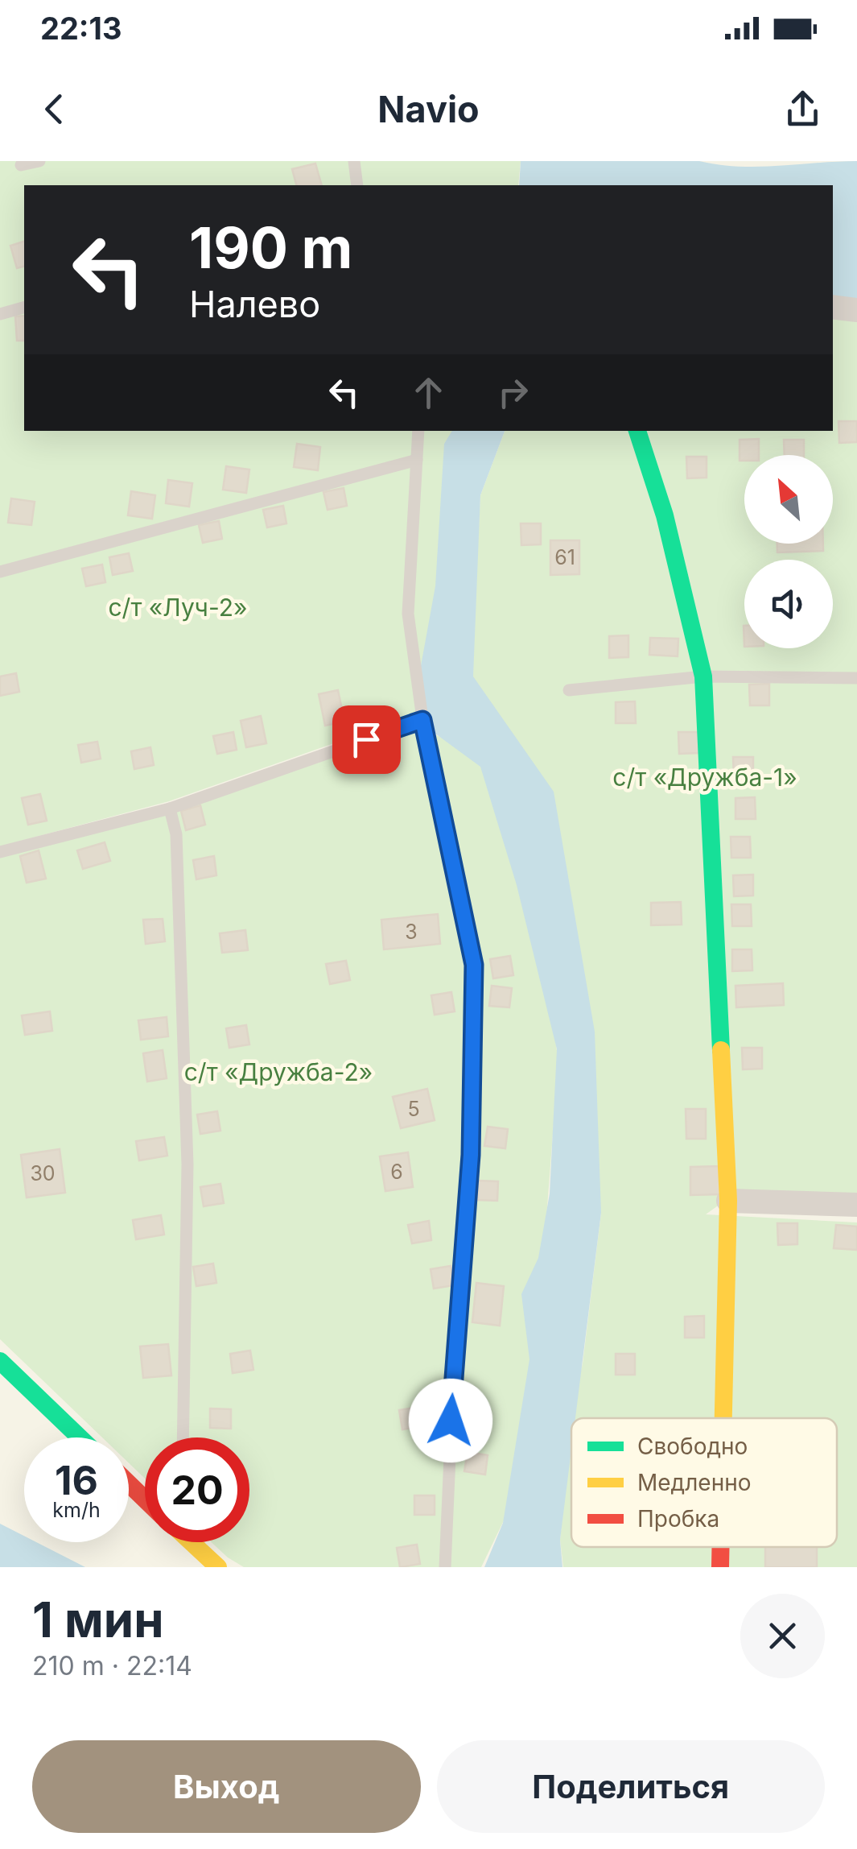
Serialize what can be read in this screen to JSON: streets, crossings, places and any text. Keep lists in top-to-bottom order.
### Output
{
  "parks": ["с/т «Луч-2»", "с/т «Дружба-1»", "с/т «Дружба-2»"],
  "house_numbers": [
    "61",
    "3",
    "5",
    "6",
    "30"
  ],
  "legend": ["Свободно", "Медленно", "Пробка"],
  "north": "top left",
  "page": {
    "status": "22:13",
    "header": "Navio",
    "turn": ["190 m", "Налево"],
    "speed": "16 km/h",
    "limit": "20",
    "heading": ["1 мин", "210 m · 22:14"],
    "buttons": ["Выход", "Поделиться"]
  }
}
